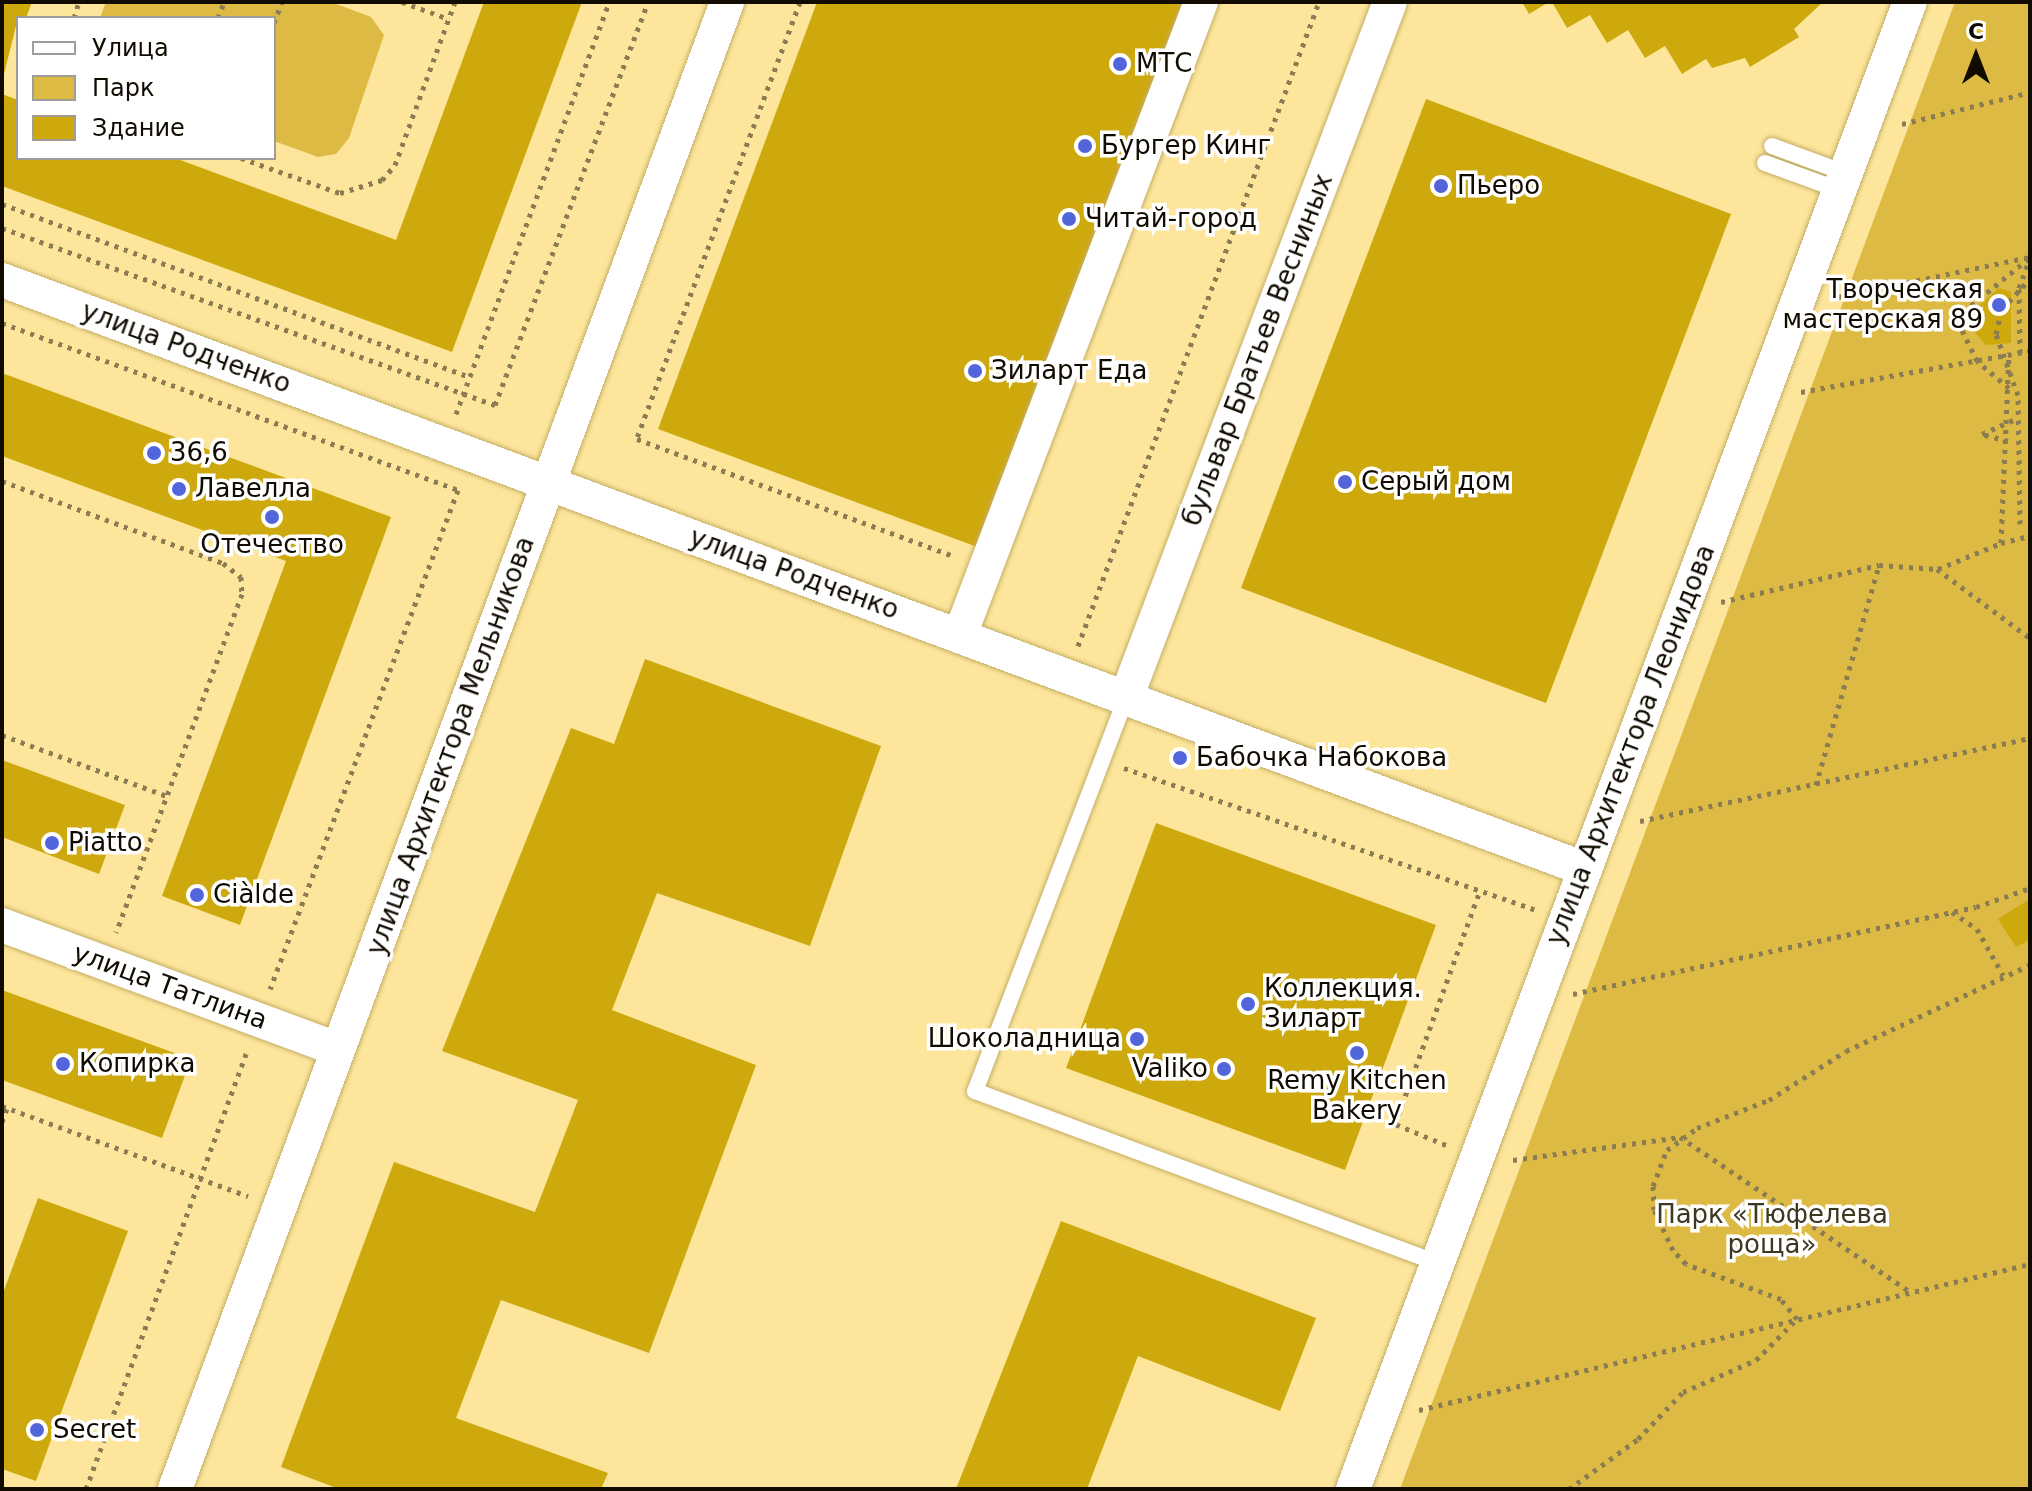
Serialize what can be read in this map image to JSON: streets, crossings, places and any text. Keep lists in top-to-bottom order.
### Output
{
  "streets": {
    "street": [
      "улица Родченко",
      "бульвар Братьев Весниных",
      "улица Архитектора Леонидова",
      "улица Архитектора Мельникова",
      "улица Татлина"
    ]
  },
  "crossings": [
    ["улица Родченко", "бульвар Братьев Весниных"],
    ["улица Родченко", "улица Архитектора Леонидова"],
    ["улица Родченко", "улица Архитектора Мельникова"],
    ["улица Архитектора Мельникова", "улица Татлина"]
  ],
  "parks": ["Парк «Тюфелева роща»"],
  "places": [
    "МТС",
    "Бургер Кинг",
    "Пьеро",
    "Читай-город",
    "Творческая мастерская 89",
    "Зиларт Еда",
    "36,6",
    "Серый дом",
    "Лавелла",
    "Отечество",
    "Бабочка Набокова",
    "Piatto",
    "Ciàlde",
    "Коллекция. Зиларт",
    "Шоколадница",
    "Remy Kitchen Bakery",
    "Копирка",
    "Valiko",
    "Secret"
  ],
  "legend": ["Улица", "Парк", "Здание"],
  "north": "top"
}
